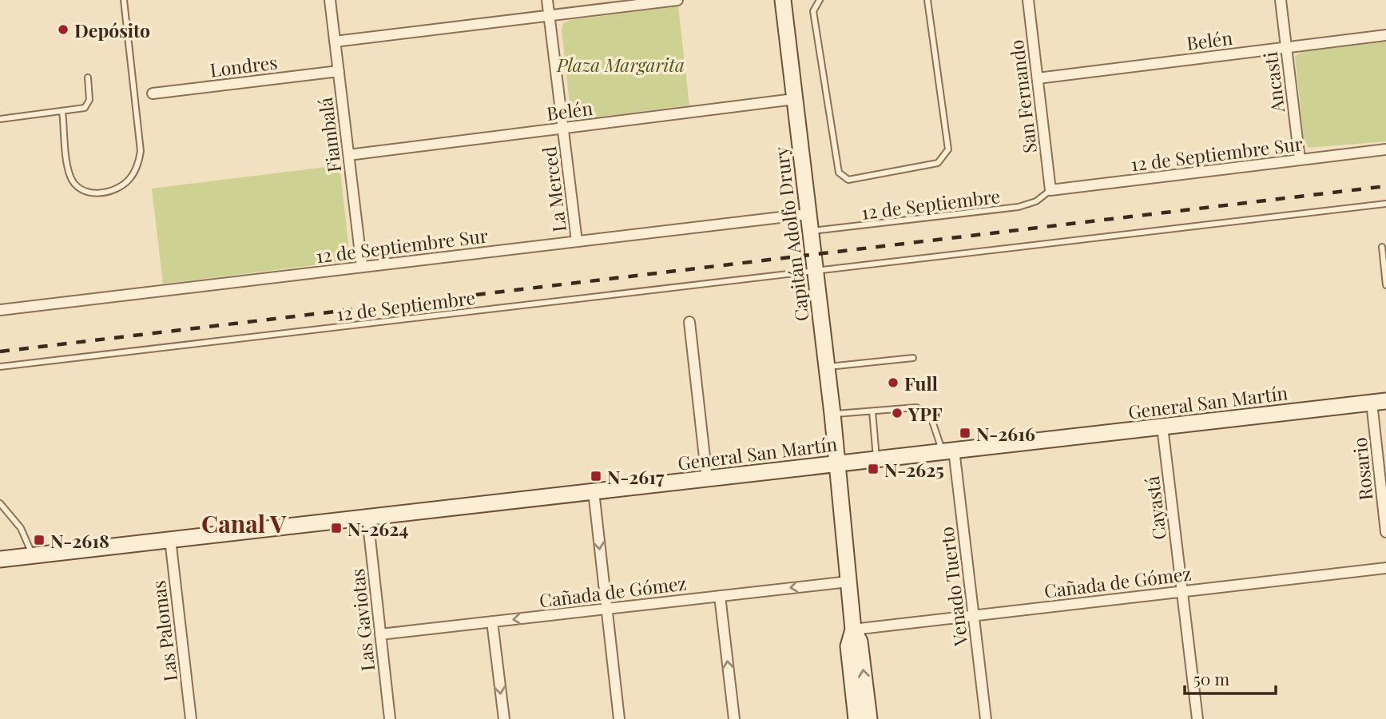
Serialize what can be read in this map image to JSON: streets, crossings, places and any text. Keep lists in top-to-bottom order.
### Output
{
  "streets": {
    "main road": ["Capitán Adolfo Drury", "General San Martín"],
    "street": [
      "Belén",
      "Londres",
      "Ancasti",
      "San Fernando",
      "Fiambalá",
      "12 de Septiembre Sur",
      "La Merced",
      "Rosario",
      "Cayastá",
      "Cañada de Gómez",
      "Venado Tuerto",
      "Las Gaviotas",
      "Las Palomas"
    ],
    "lane": ["12 de Septiembre"]
  },
  "crossings": [
    ["Belén", "Ancasti"],
    ["Belén", "San Fernando"],
    ["Belén", "Fiambalá"],
    ["Belén", "La Merced"],
    ["Belén", "Capitán Adolfo Drury"],
    ["Londres", "Fiambalá"],
    ["Ancasti", "12 de Septiembre Sur"],
    ["San Fernando", "12 de Septiembre Sur"],
    ["San Fernando", "12 de Septiembre"],
    ["Fiambalá", "12 de Septiembre Sur"],
    ["12 de Septiembre Sur", "La Merced"],
    ["12 de Septiembre Sur", "12 de Septiembre"],
    ["12 de Septiembre Sur", "Capitán Adolfo Drury"],
    ["12 de Septiembre", "Capitán Adolfo Drury"],
    ["Capitán Adolfo Drury", "General San Martín"],
    ["Capitán Adolfo Drury", "Cañada de Gómez"],
    ["General San Martín", "Rosario"],
    ["General San Martín", "Cayastá"],
    ["General San Martín", "Venado Tuerto"],
    ["General San Martín", "Las Gaviotas"],
    ["General San Martín", "Las Palomas"],
    ["Cayastá", "Cañada de Gómez"],
    ["Cañada de Gómez", "Venado Tuerto"],
    ["Cañada de Gómez", "Las Gaviotas"]
  ],
  "districts": ["Canal V"],
  "parks": ["Plaza Margarita"],
  "places": {
    "other": ["Depósito", "Full", "YPF"],
    "transit": [
      "N-2616",
      "N-2625",
      "N-2617",
      "N-2624",
      "N-2618"
    ]
  },
  "scale_bar": "50 m"
}
